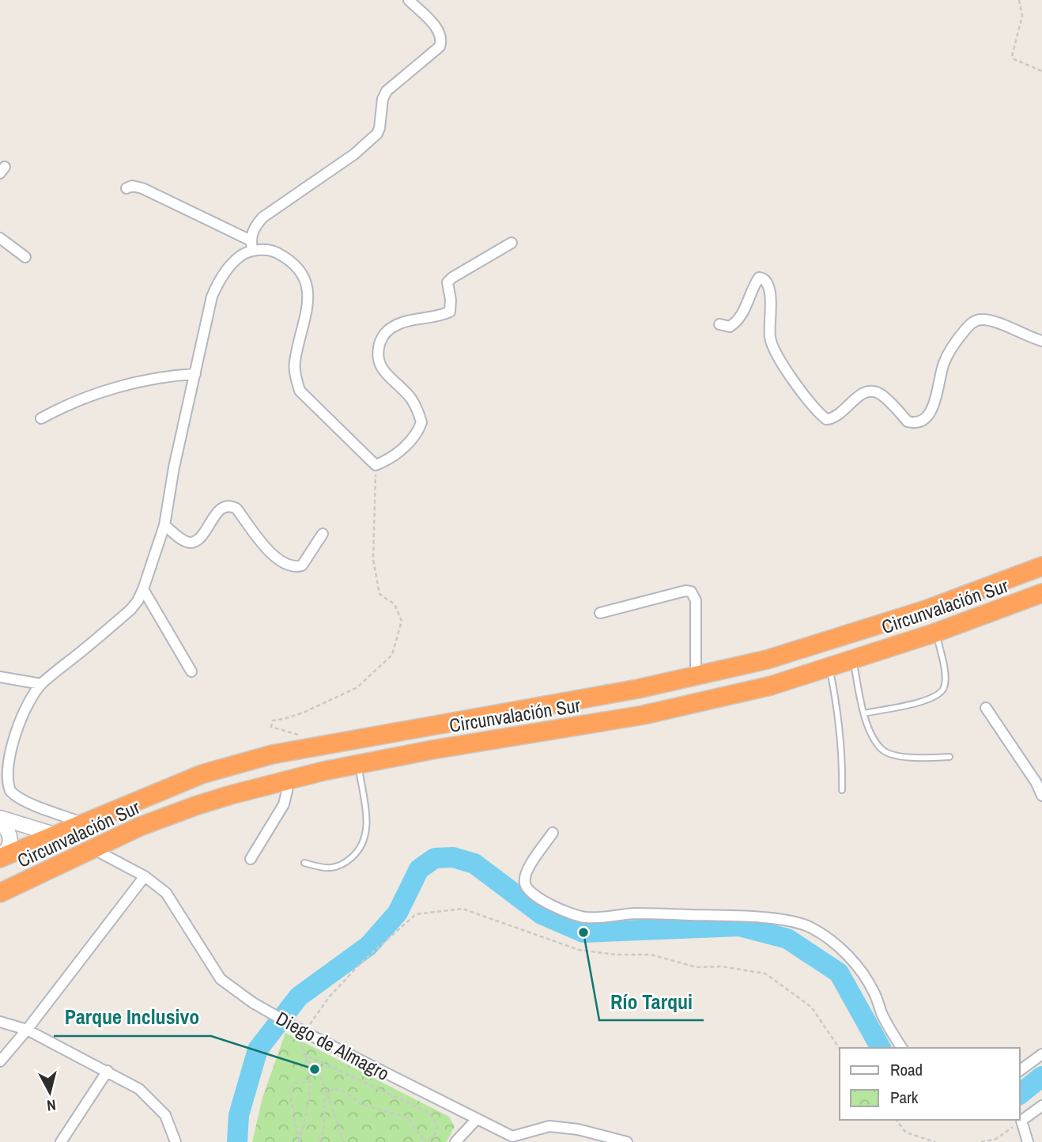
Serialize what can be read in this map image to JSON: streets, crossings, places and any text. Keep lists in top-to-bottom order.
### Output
{
  "streets": {
    "highway": ["Circunvalación Sur"],
    "street": ["Diego de Almagro"]
  },
  "crossings": [
    ["Circunvalación Sur", "Diego de Almagro"]
  ],
  "places": ["Río Tarqui", "Parque Inclusivo"],
  "legend": ["Road", "Park"],
  "north": "bottom"
}
